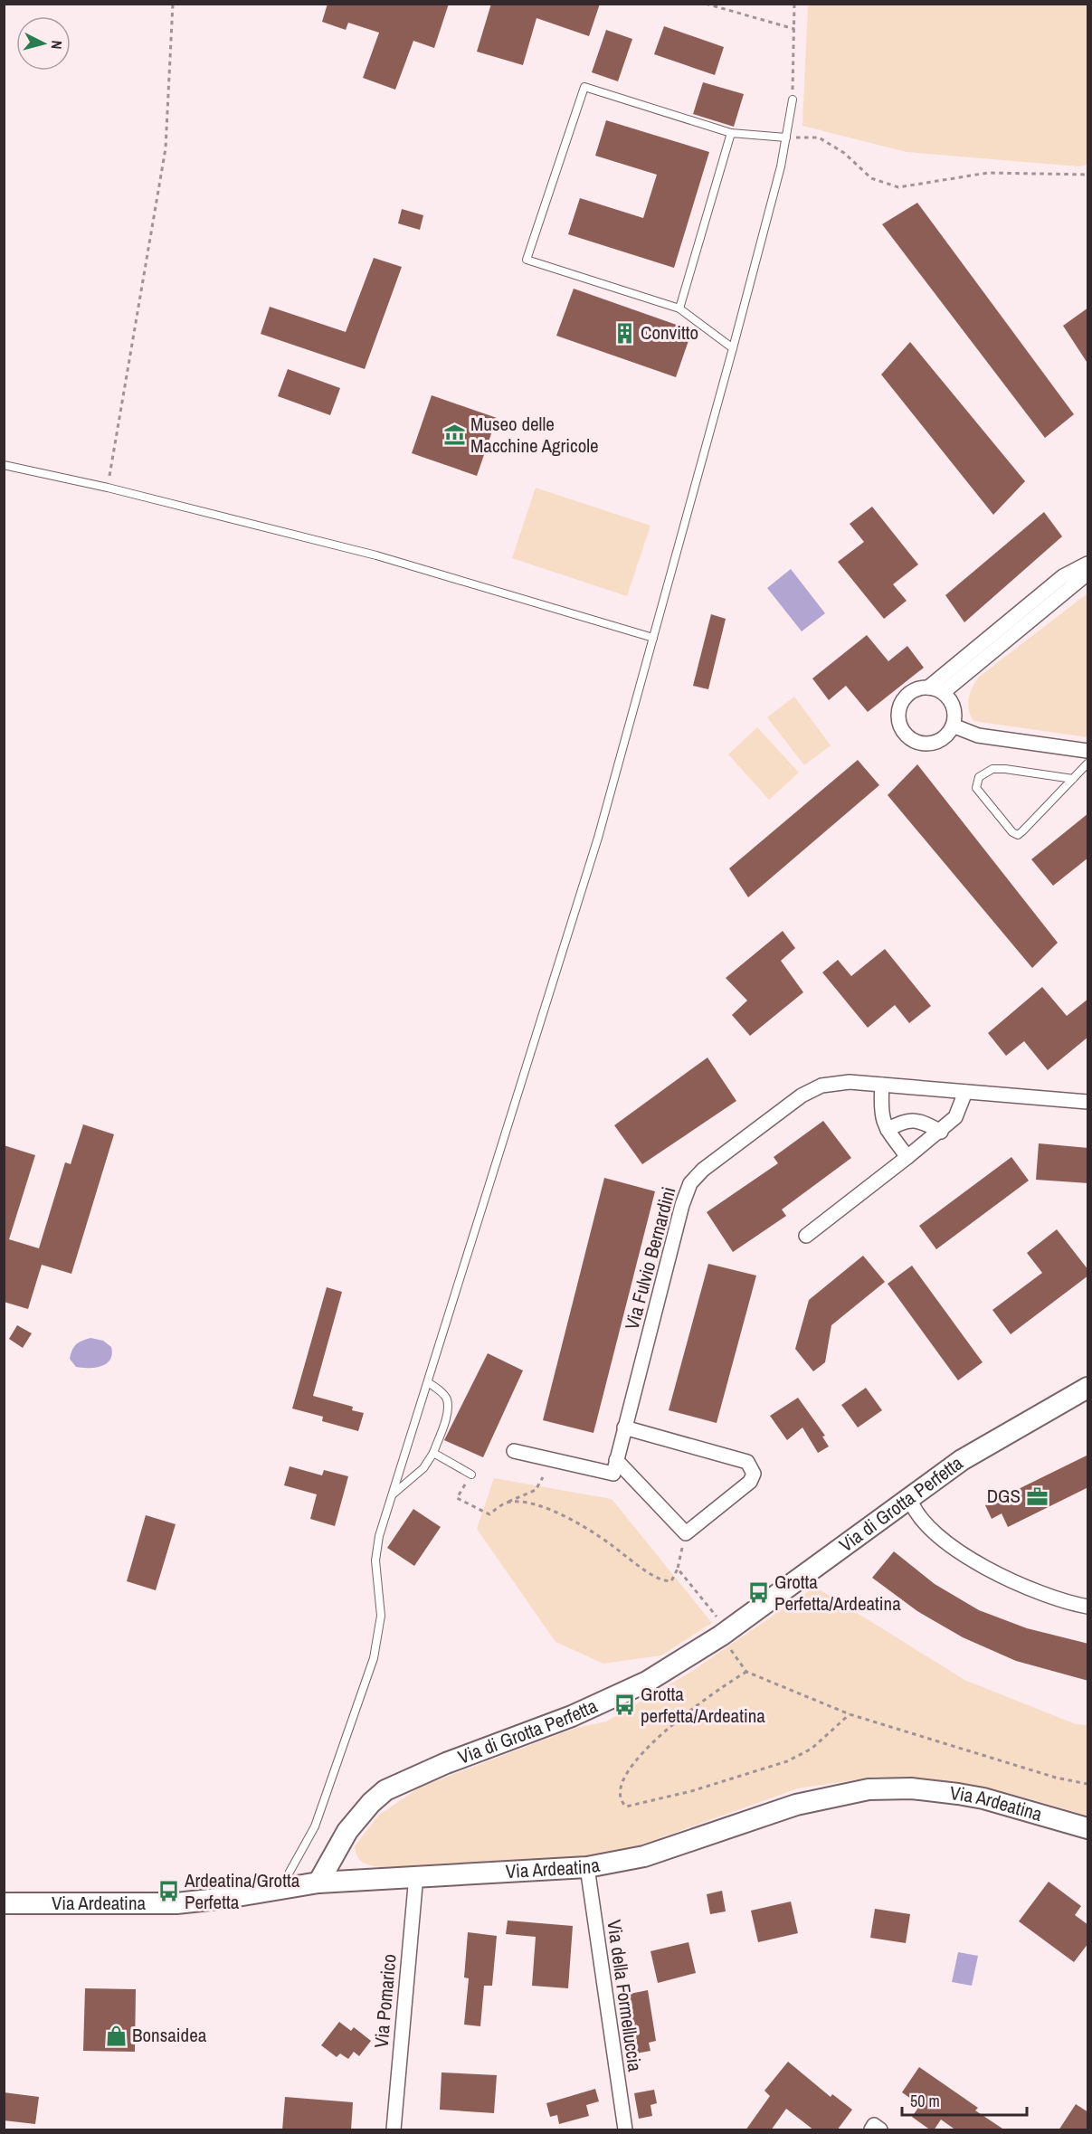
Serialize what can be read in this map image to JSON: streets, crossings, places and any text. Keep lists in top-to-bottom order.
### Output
{
  "streets": {
    "main road": ["Via di Grotta Perfetta", "Via Ardeatina"],
    "street": ["Via Fulvio Bernardini", "Via della Formelluccia", "Via Pomarico"]
  },
  "crossings": [
    ["Via di Grotta Perfetta", "Via Ardeatina"],
    ["Via Ardeatina", "Via della Formelluccia"],
    ["Via Ardeatina", "Via Pomarico"]
  ],
  "places": {
    "building": ["Convitto"],
    "museum": ["Museo delle Macchine Agricole"],
    "office": ["DGS"],
    "bus stop": ["Grotta Perfetta/Ardeatina", "Grotta perfetta/Ardeatina", "Ardeatina/Grotta Perfetta"],
    "shop": ["Bonsaidea"]
  },
  "scale_bar": "50 m",
  "north": "right"
}
